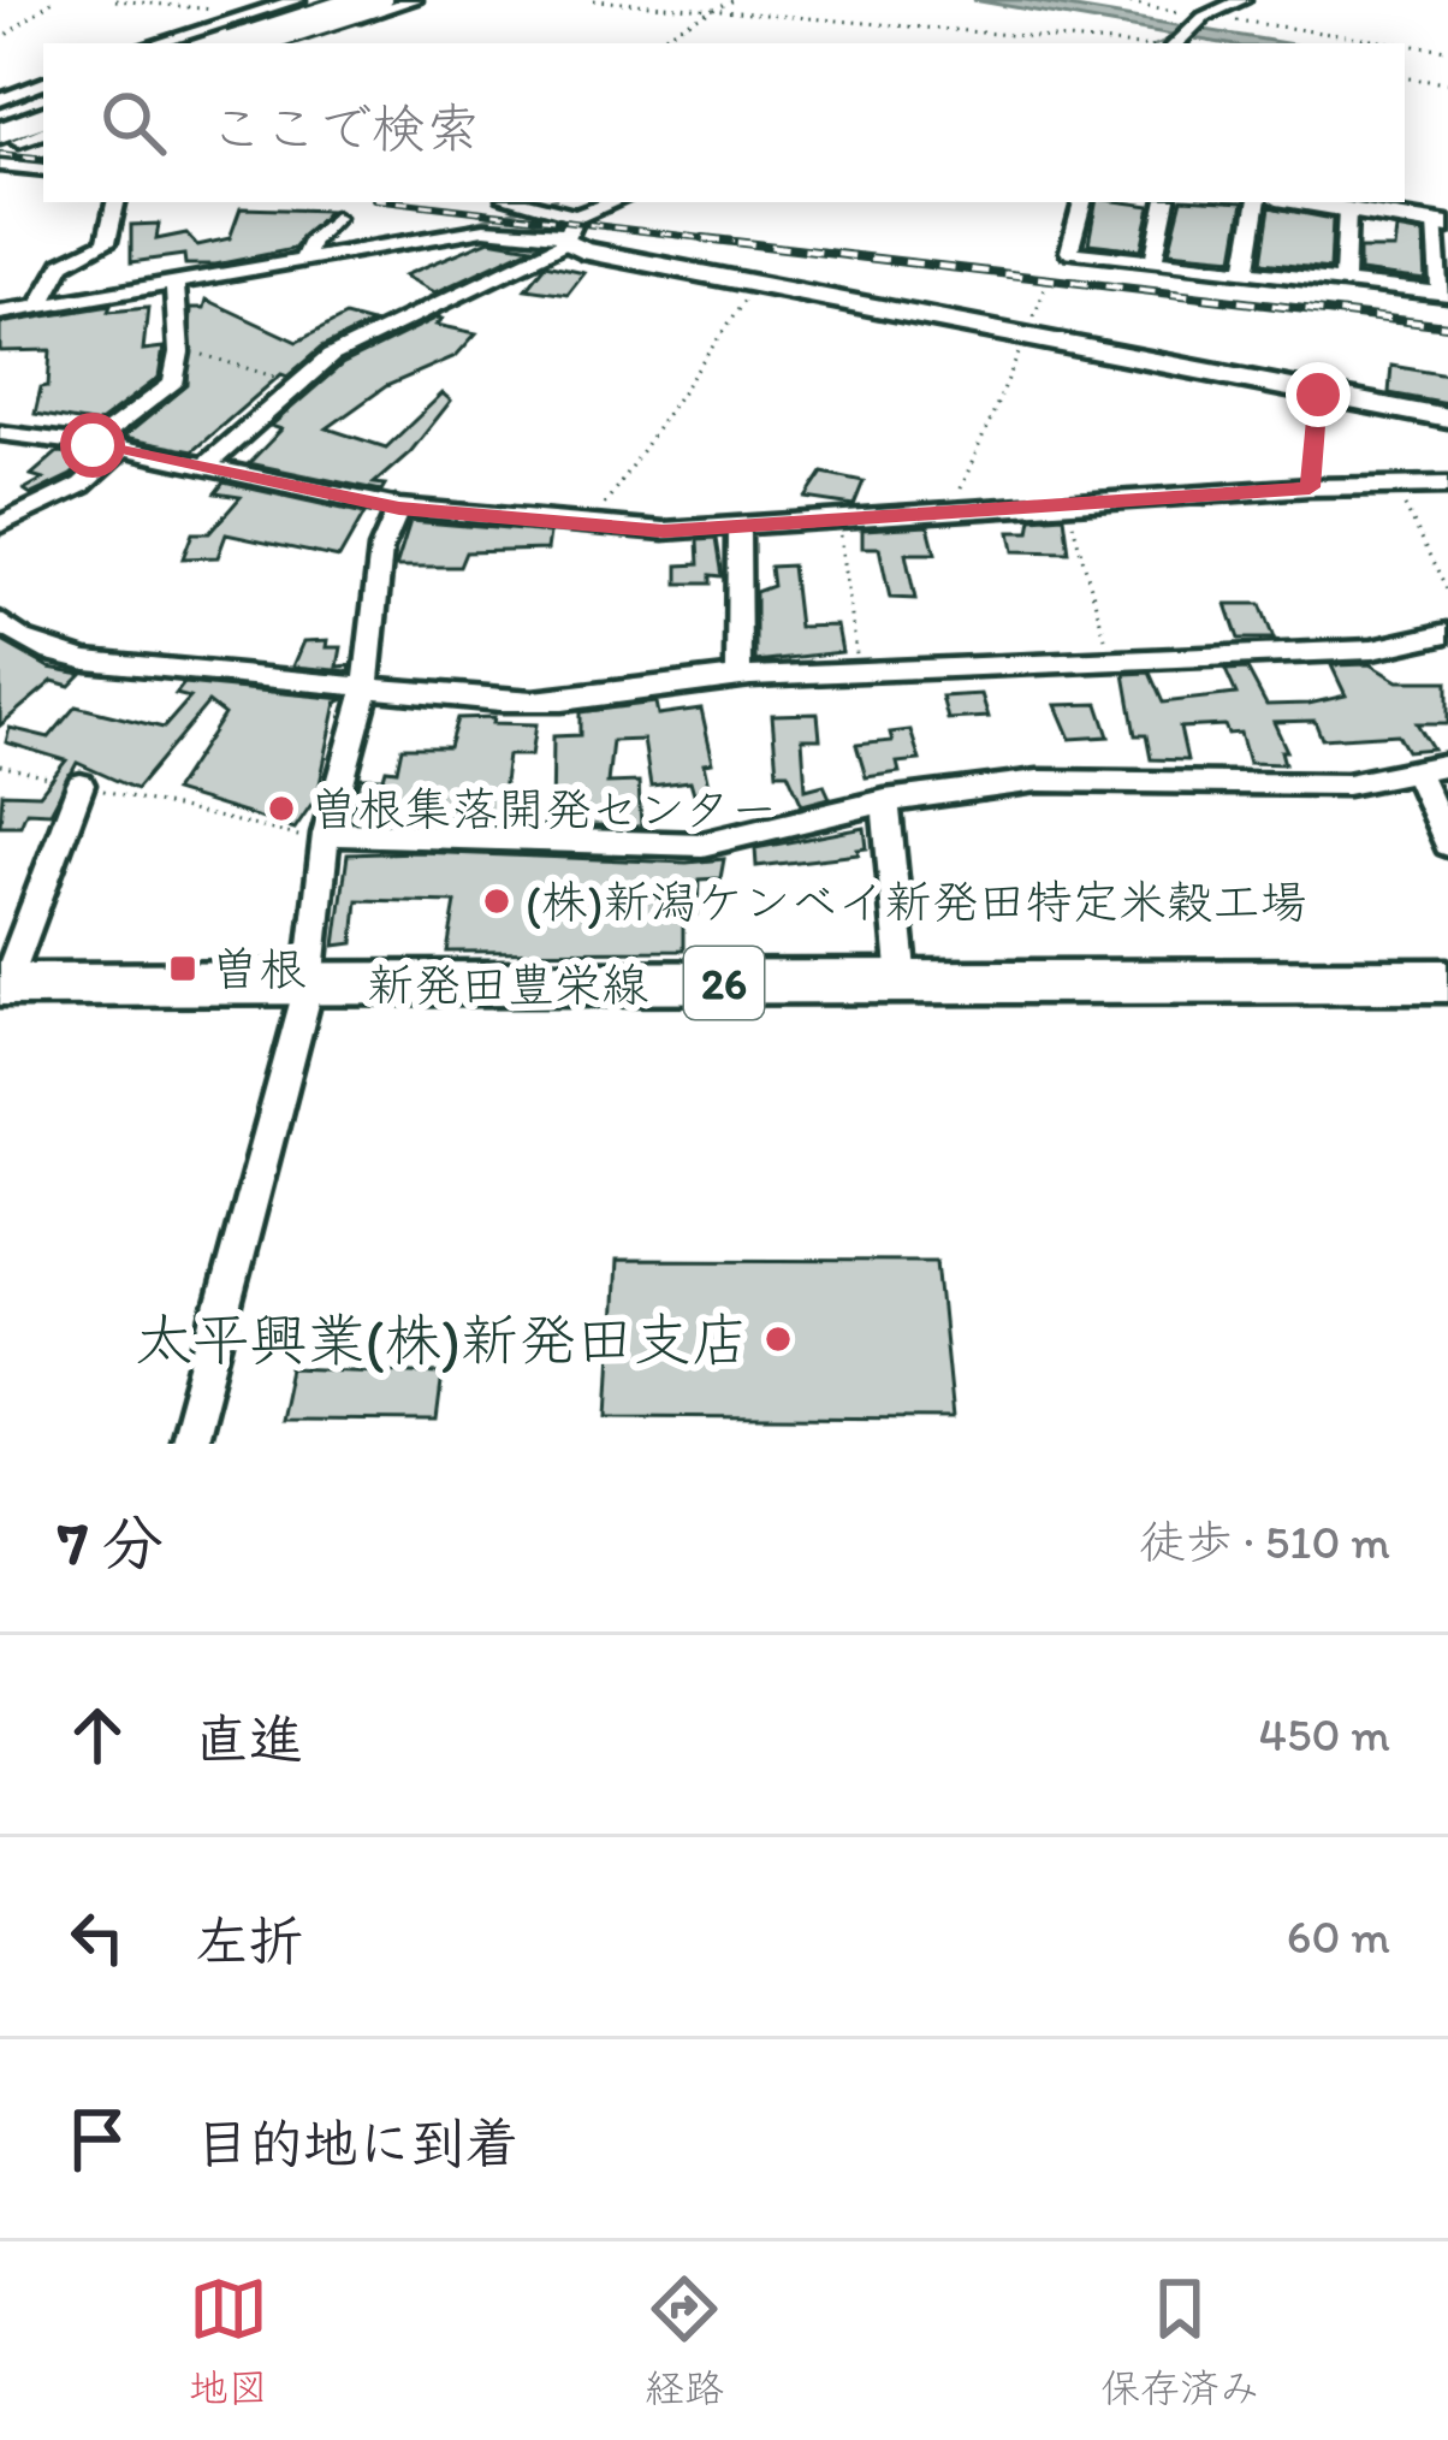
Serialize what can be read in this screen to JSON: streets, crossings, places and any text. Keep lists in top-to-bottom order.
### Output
{
  "streets": {
    "main road": ["26", "新発田豊栄線"]
  },
  "places": {
    "other": ["曽根集落開発センター", "(株)新潟ケンベイ新発田特定米穀工場", "太平興業(株)新発田支店"],
    "transit": ["曽根"]
  },
  "page": {
    "search": "ここで検索",
    "heading": ["7 分", "徒歩 · 510 m"],
    "list": [
      ["直進", "450 m"],
      ["左折", "60 m"],
      "目的地に到着"
    ],
    "nav": ["地図", "経路", "保存済み"]
  }
}
